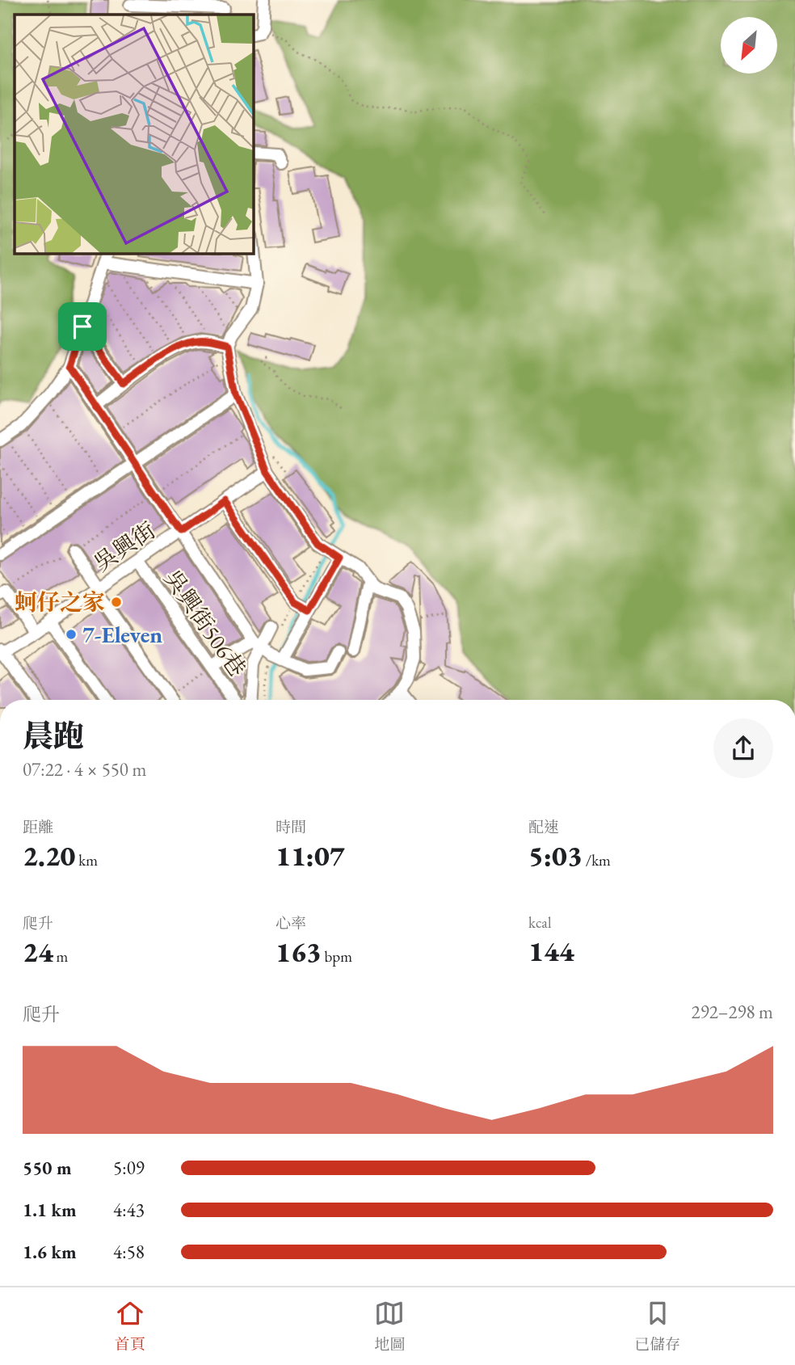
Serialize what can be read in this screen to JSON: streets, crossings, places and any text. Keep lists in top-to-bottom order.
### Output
{
  "streets": {
    "street": ["吳興街", "吳興街506巷"]
  },
  "crossings": [
    ["吳興街", "吳興街506巷"]
  ],
  "places": ["蚵仔之家", "7-Eleven"],
  "north": "bottom left",
  "page": {
    "heading": ["晨跑", "07:22 · 4 × 550 m"],
    "stats": [
      ["距離", "2.20 km"],
      ["時間", "11:07"],
      ["配速", "5:03 /km"],
      ["爬升", "24 m"],
      ["心率", "163 bpm"],
      ["kcal", "144"]
    ],
    "chart": ["爬升", "292–298 m"],
    "list": [
      {
        "name": "550 m",
        "note": "5:09"
      },
      {
        "name": "1.1 km",
        "note": "4:43"
      },
      {
        "name": "1.6 km",
        "note": "4:58"
      }
    ],
    "tabs": ["首頁", "地圖", "已儲存"]
  }
}
